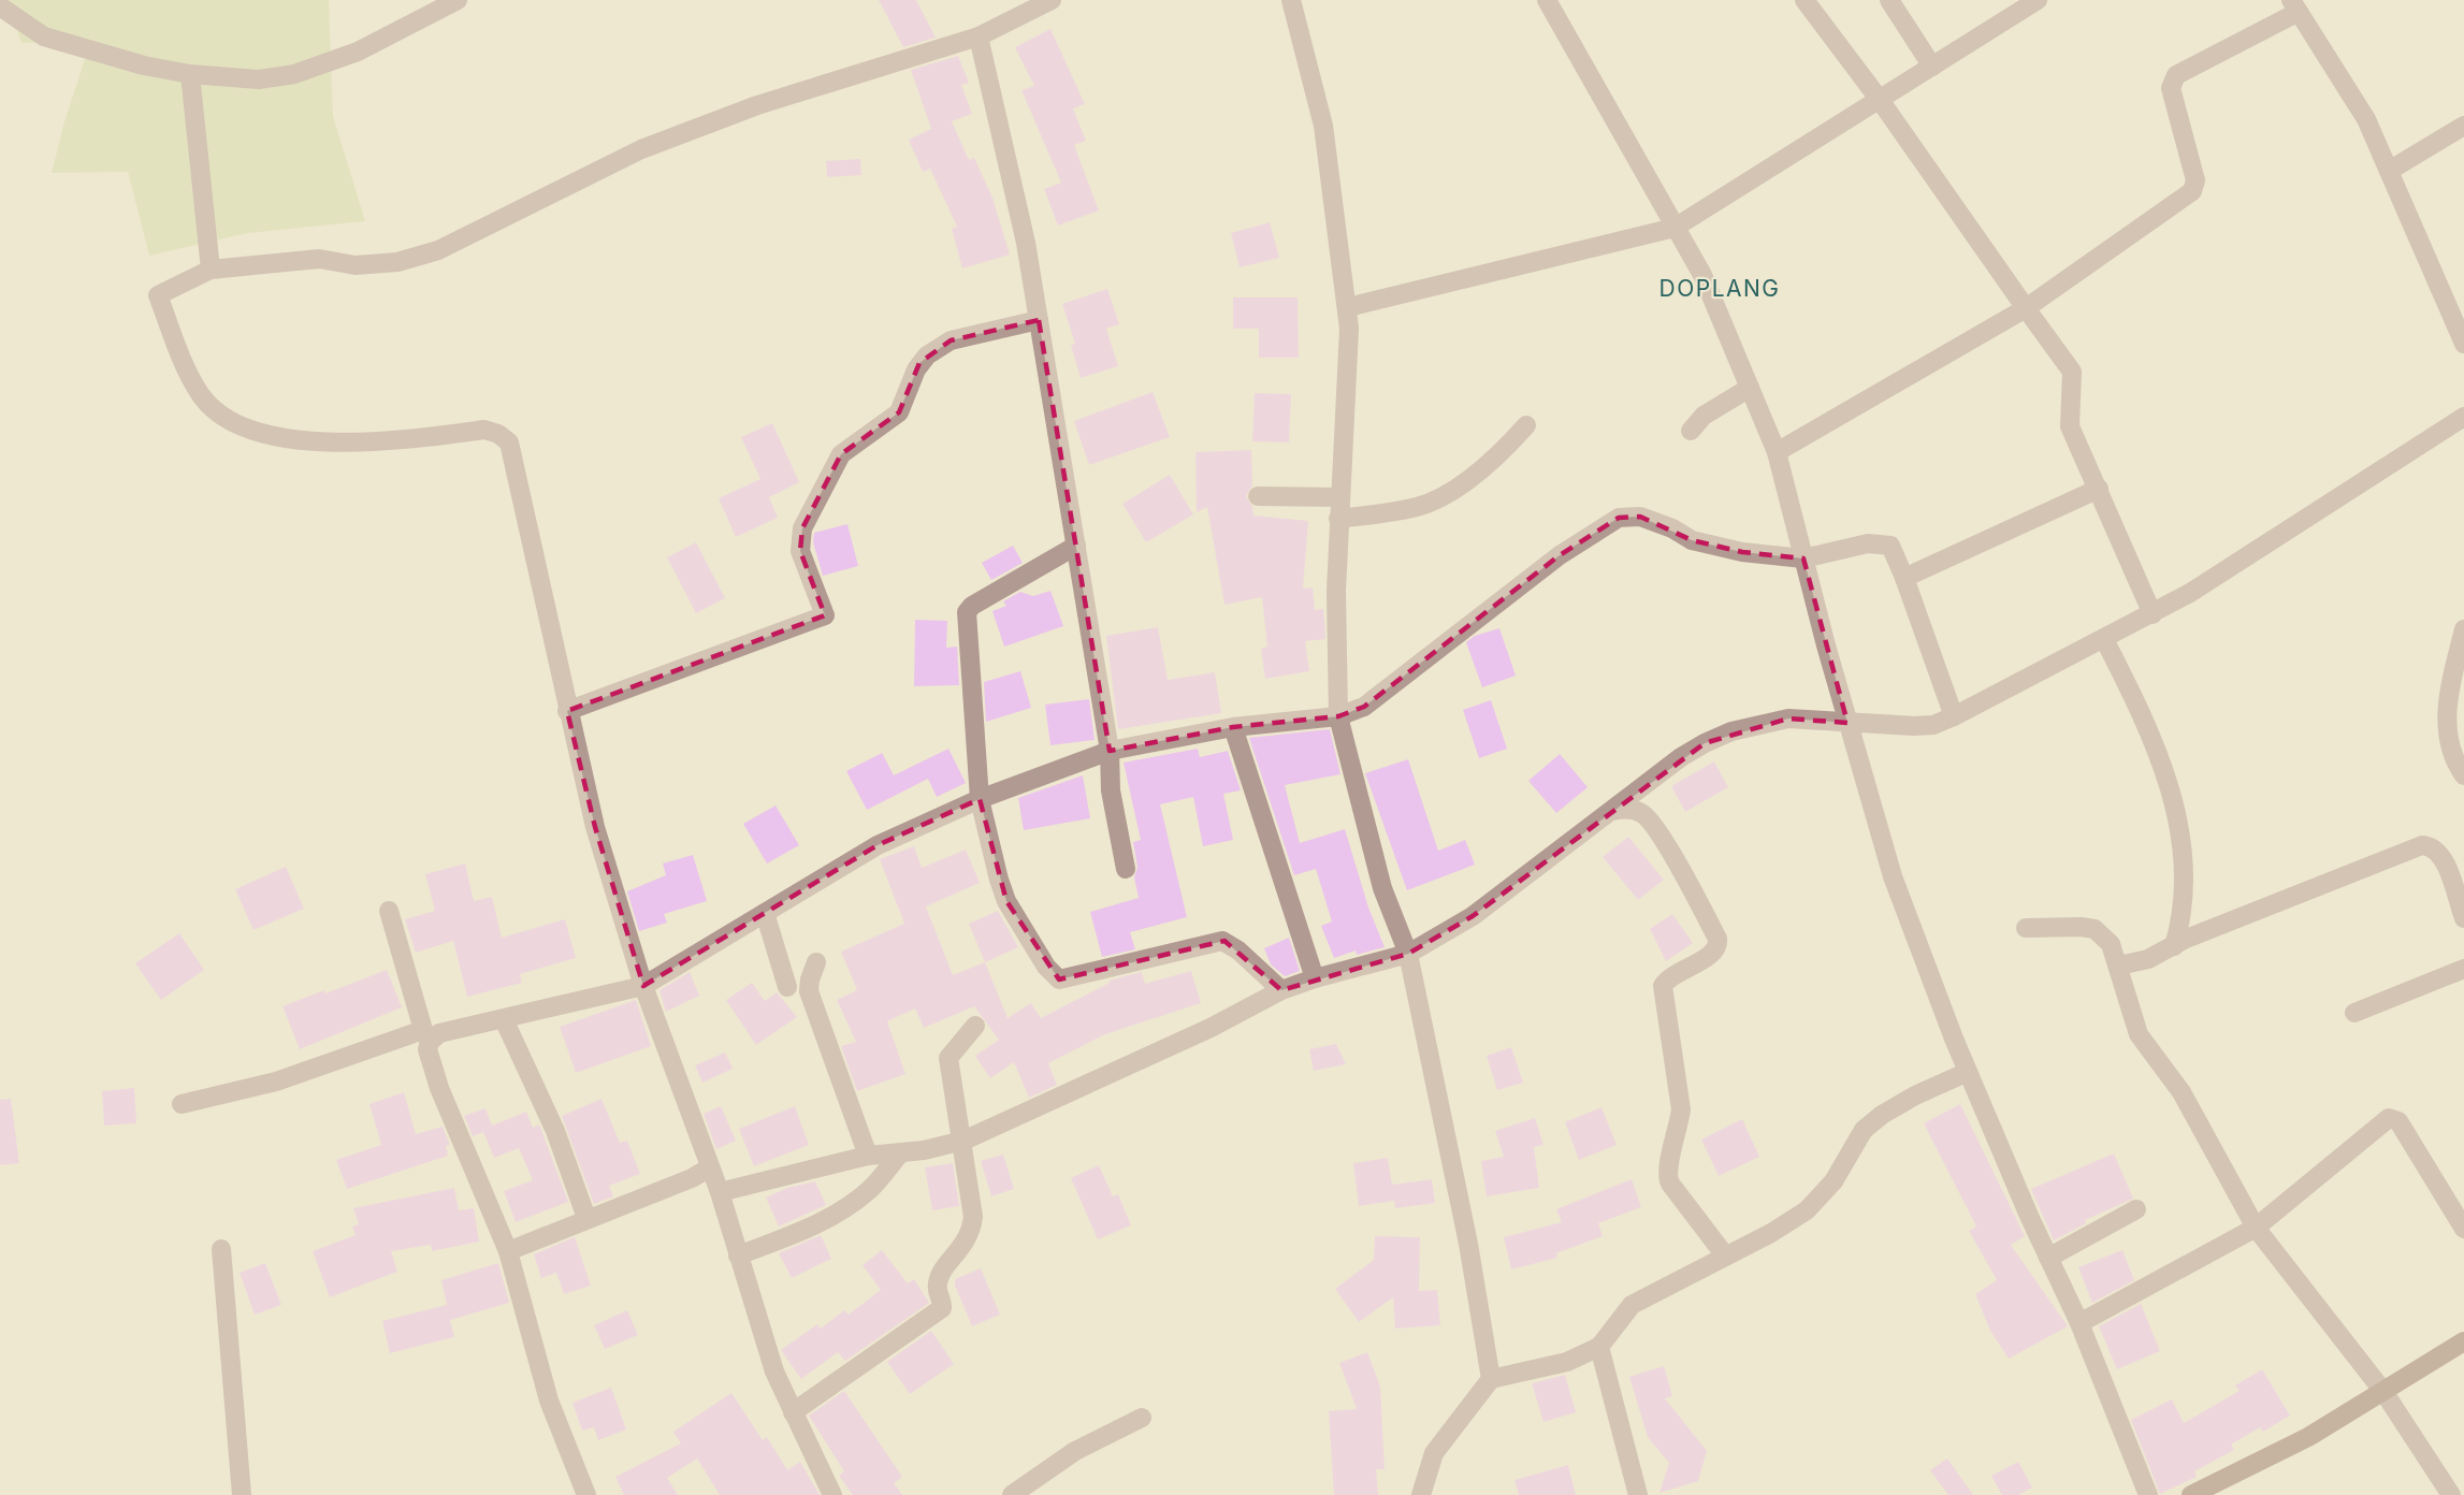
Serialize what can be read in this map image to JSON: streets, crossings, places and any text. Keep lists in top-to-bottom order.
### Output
{
  "districts": ["DOPLANG"]
}
